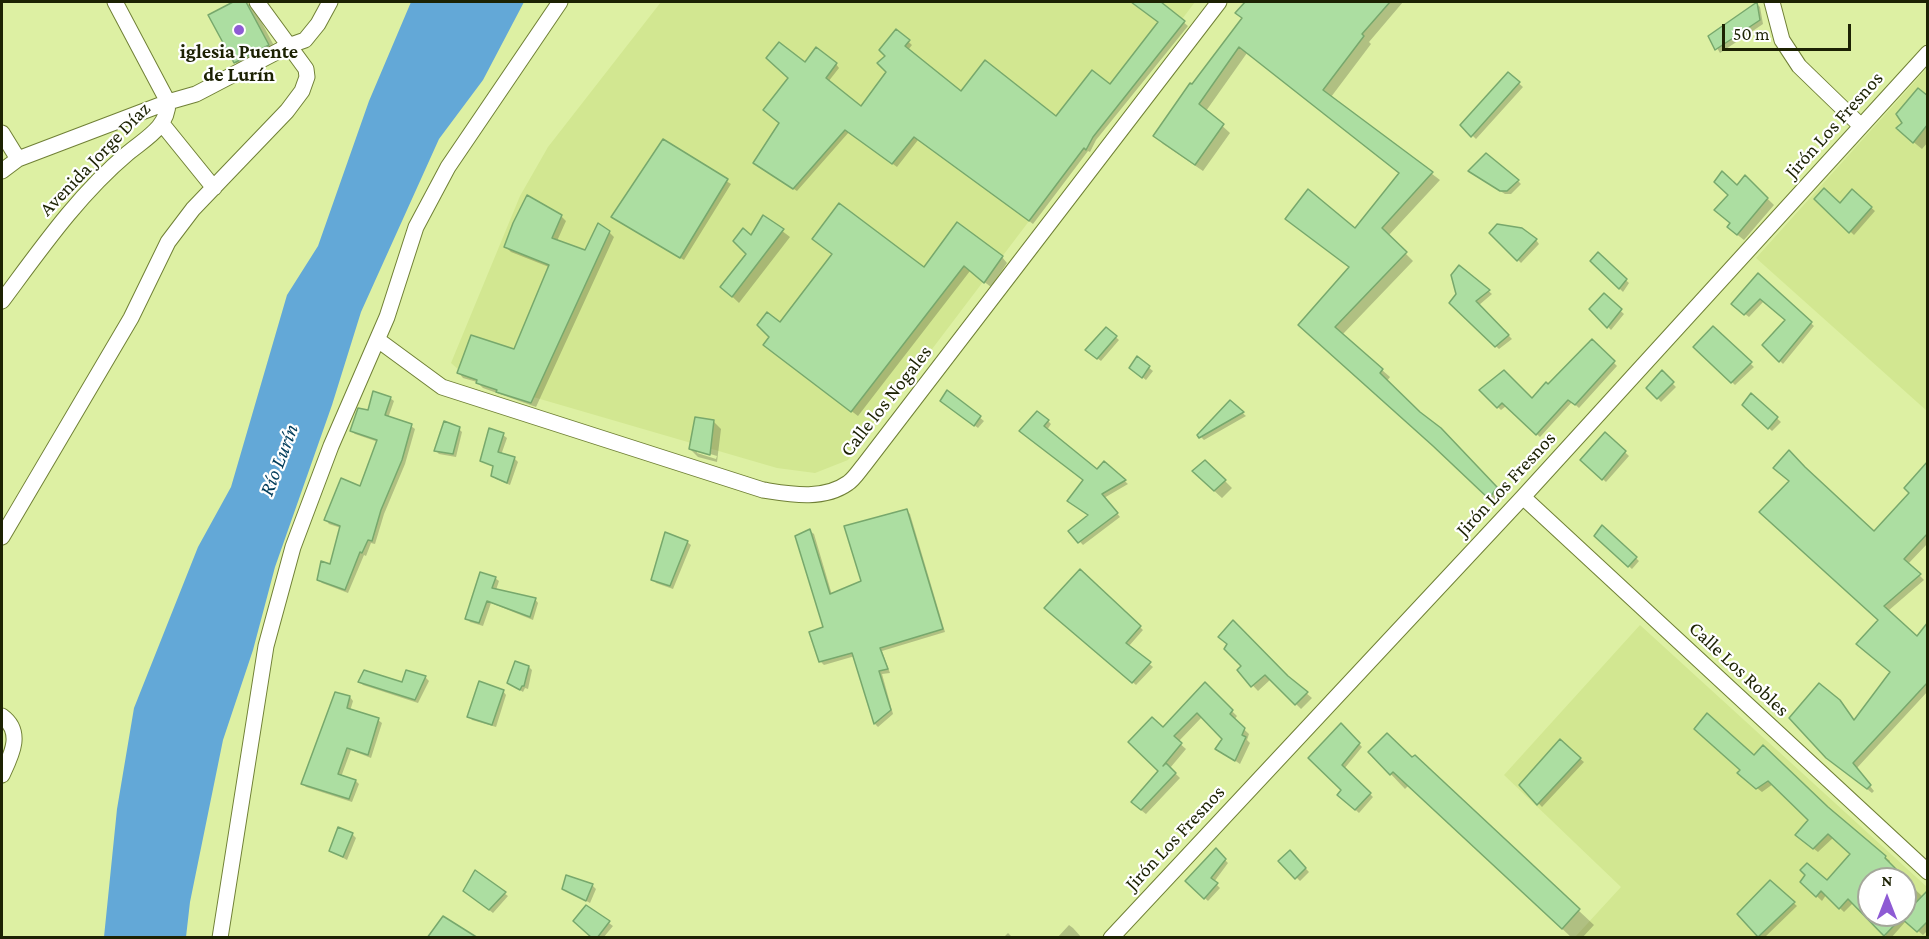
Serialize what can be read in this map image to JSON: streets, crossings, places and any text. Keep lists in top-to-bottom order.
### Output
{
  "streets": {
    "street": [
      "Jirón Los Fresnos",
      "Avenida Jorge Díaz",
      "Calle los Nogales",
      "Calle Los Robles"
    ]
  },
  "crossings": [
    ["Jirón Los Fresnos", "Calle Los Robles"]
  ],
  "water": ["Río Lurín"],
  "places": ["iglesia Puente de Lurín"],
  "scale_bar": "50 m",
  "north": "top"
}
